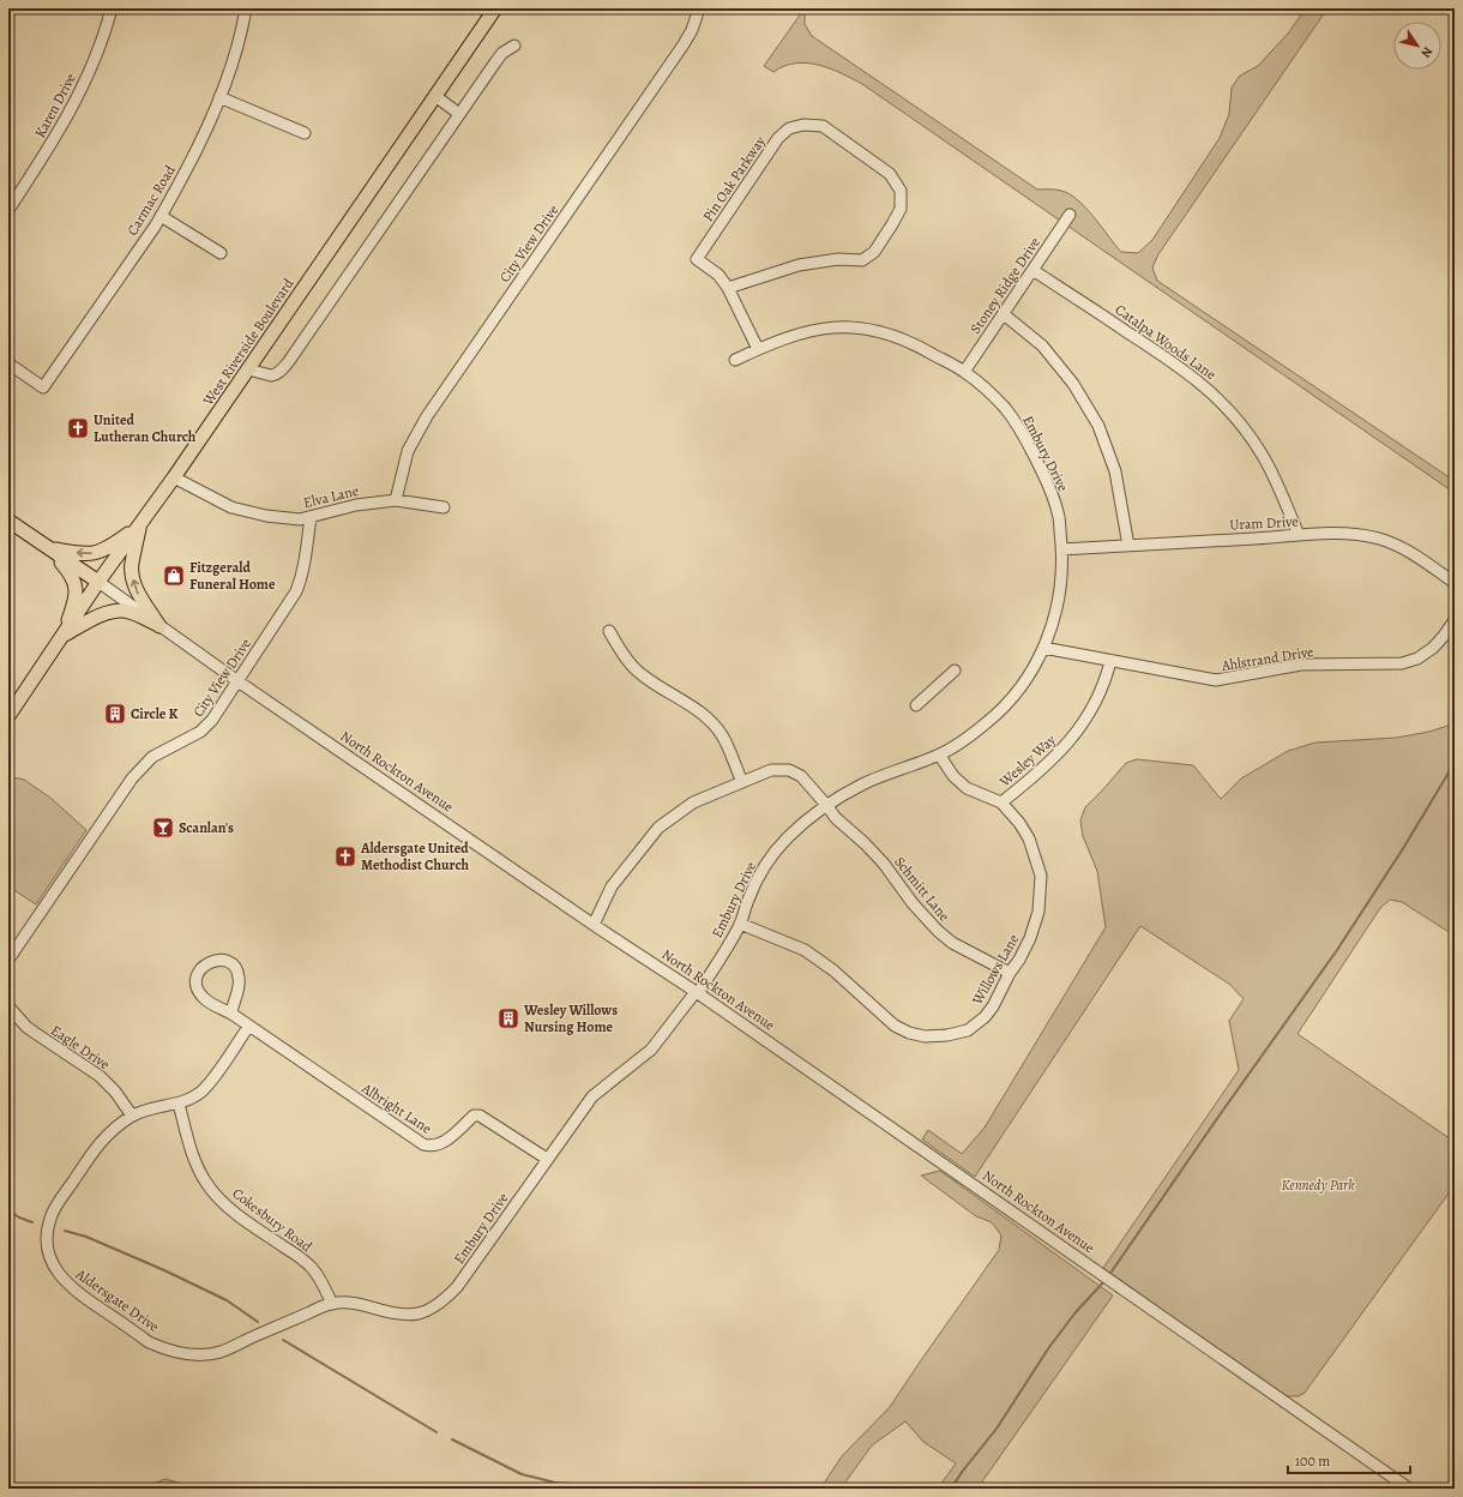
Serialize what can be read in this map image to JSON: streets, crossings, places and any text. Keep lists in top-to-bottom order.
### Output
{
  "streets": {
    "main road": ["West Riverside Boulevard", "North Rockton Avenue"],
    "street": [
      "Karen Drive",
      "Pin Oak Parkway",
      "Carmac Road",
      "City View Drive",
      "Stoney Ridge Drive",
      "Catalpa Woods Lane",
      "Embury Drive",
      "Elva Lane",
      "Uram Drive",
      "Ahlstrand Drive",
      "Wesley Way",
      "Schmitt Lane",
      "Willows Lane",
      "Eagle Drive",
      "Albright Lane",
      "Cokesbury Road",
      "Aldersgate Drive"
    ]
  },
  "crossings": [
    ["City View Drive", "Elva Lane"],
    ["City View Drive", "North Rockton Avenue"],
    ["Stoney Ridge Drive", "Catalpa Woods Lane"],
    ["Stoney Ridge Drive", "Embury Drive"],
    ["West Riverside Boulevard", "Elva Lane"],
    ["West Riverside Boulevard", "North Rockton Avenue"],
    ["Catalpa Woods Lane", "Uram Drive"],
    ["Embury Drive", "Uram Drive"],
    ["Embury Drive", "Ahlstrand Drive"],
    ["Embury Drive", "North Rockton Avenue"],
    ["Embury Drive", "Schmitt Lane"],
    ["Embury Drive", "Willows Lane"],
    ["Embury Drive", "Albright Lane"],
    ["Embury Drive", "Cokesbury Road"],
    ["Embury Drive", "Aldersgate Drive"],
    ["Ahlstrand Drive", "Wesley Way"],
    ["Wesley Way", "Willows Lane"],
    ["North Rockton Avenue", "Schmitt Lane"],
    ["Schmitt Lane", "Willows Lane"],
    ["Eagle Drive", "Aldersgate Drive"],
    ["Albright Lane", "Aldersgate Drive"],
    ["Cokesbury Road", "Aldersgate Drive"]
  ],
  "parks": ["Kennedy Park"],
  "places": {
    "church": ["United Lutheran Church", "Aldersgate United Methodist Church"],
    "shop": ["Fitzgerald Funeral Home"],
    "building": ["Circle K", "Wesley Willows Nursing Home"],
    "bar": ["Scanlan's"]
  },
  "scale_bar": "100 m",
  "north": "bottom right"
}
